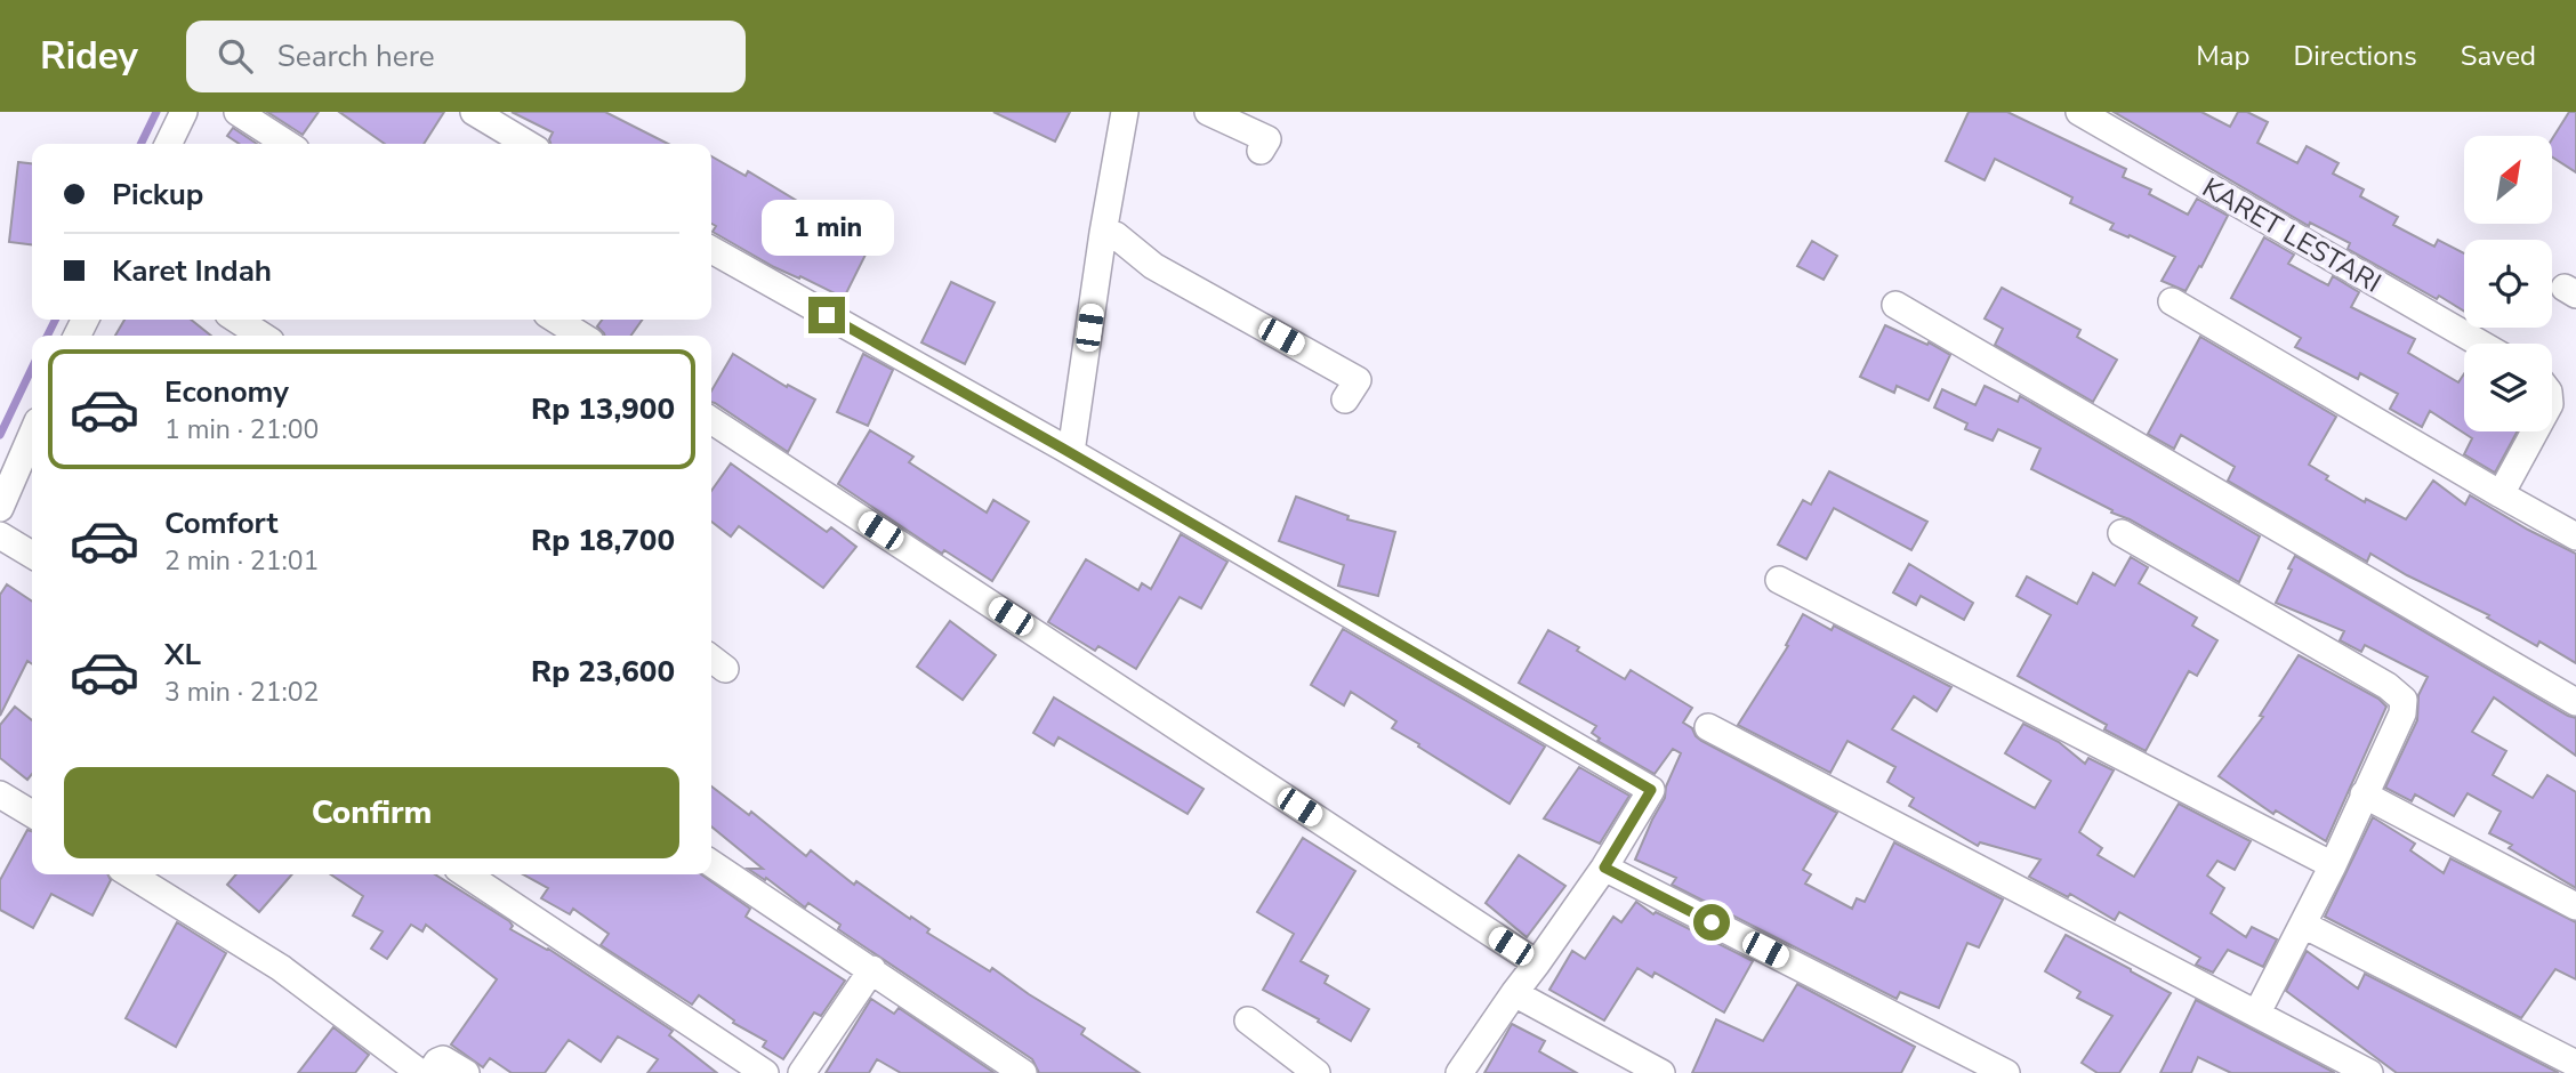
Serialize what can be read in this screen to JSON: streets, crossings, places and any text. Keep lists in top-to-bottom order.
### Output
{
  "streets": {
    "street": ["KARET LESTARI"]
  },
  "north": "top right",
  "page": {
    "header": "Ridey",
    "search": "Search here",
    "nav": ["Map", "Directions", "Saved"],
    "banner": ["Pickup", "Karet Indah"],
    "bubble": "1 min",
    "list": [
      {
        "name": "Economy",
        "note": "1 min · 21:00",
        "value": "Rp 13,900"
      },
      {
        "name": "Comfort",
        "note": "2 min · 21:01",
        "value": "Rp 18,700"
      },
      {
        "name": "XL",
        "note": "3 min · 21:02",
        "value": "Rp 23,600"
      }
    ],
    "buttons": "Confirm"
  }
}
